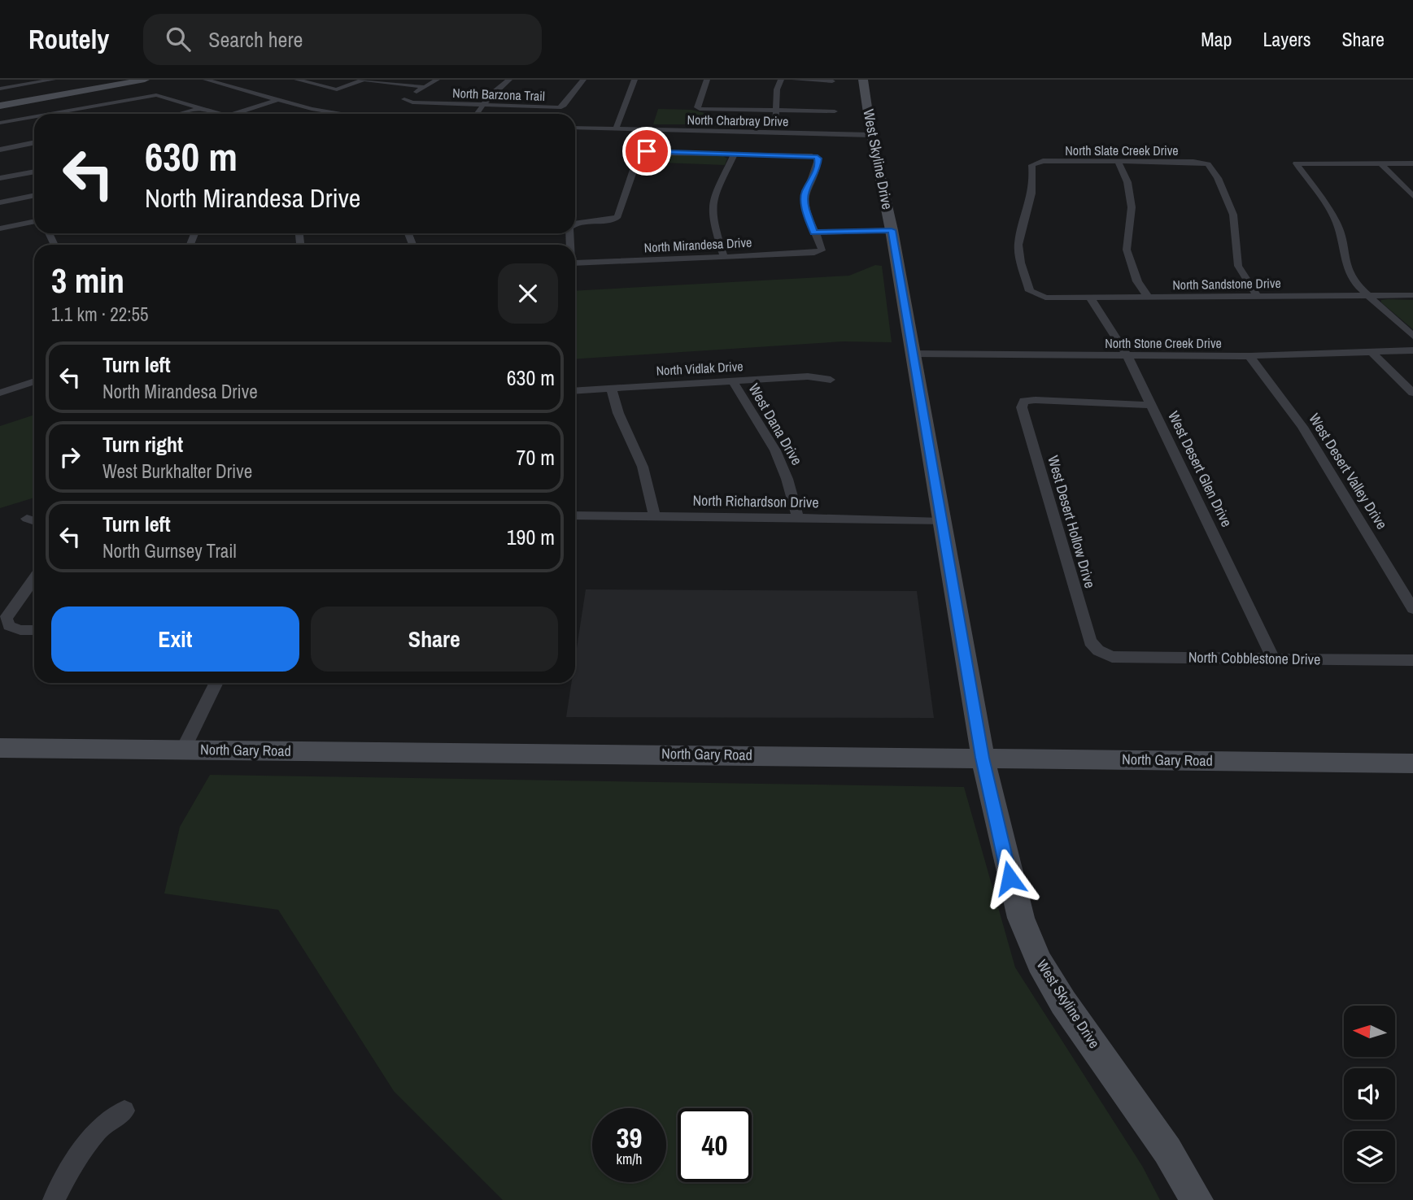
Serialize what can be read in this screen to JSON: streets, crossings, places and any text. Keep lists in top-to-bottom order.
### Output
{
  "streets": {
    "street": [
      "North Barzona Trail",
      "North Charbray Drive",
      "North Slate Creek Drive",
      "West Skyline Drive",
      "North Mirandesa Drive",
      "North Sandstone Drive",
      "North Stone Creek Drive",
      "North Vidlak Drive",
      "West Dana Drive",
      "West Desert Glen Drive",
      "West Desert Valley Drive",
      "North Richardson Drive",
      "West Desert Hollow Drive",
      "North Cobblestone Drive",
      "North Gary Road"
    ]
  },
  "crossings": [
    ["North Charbray Drive", "West Skyline Drive"],
    ["North Slate Creek Drive", "North Sandstone Drive"],
    ["West Skyline Drive", "North Stone Creek Drive"],
    ["West Skyline Drive", "North Richardson Drive"],
    ["West Skyline Drive", "North Gary Road"],
    ["North Sandstone Drive", "West Desert Glen Drive"],
    ["North Stone Creek Drive", "West Desert Glen Drive"],
    ["North Stone Creek Drive", "West Desert Valley Drive"],
    ["North Vidlak Drive", "West Dana Drive"],
    ["West Dana Drive", "North Richardson Drive"],
    ["West Desert Glen Drive", "West Desert Hollow Drive"],
    ["West Desert Glen Drive", "North Cobblestone Drive"],
    ["West Desert Hollow Drive", "North Cobblestone Drive"]
  ],
  "north": "left",
  "page": {
    "header": "Routely",
    "search": "Search here",
    "nav": ["Map", "Layers", "Share"],
    "turn": ["630 m", "North Mirandesa Drive"],
    "heading": ["3 min", "1.1 km · 22:55"],
    "list": [
      {
        "name": "Turn left",
        "note": "North Mirandesa Drive",
        "value": "630 m"
      },
      {
        "name": "Turn right",
        "note": "West Burkhalter Drive",
        "value": "70 m"
      },
      {
        "name": "Turn left",
        "note": "North Gurnsey Trail",
        "value": "190 m"
      }
    ],
    "buttons": ["Exit", "Share"],
    "speed": "39 km/h",
    "limit": "40"
  }
}
